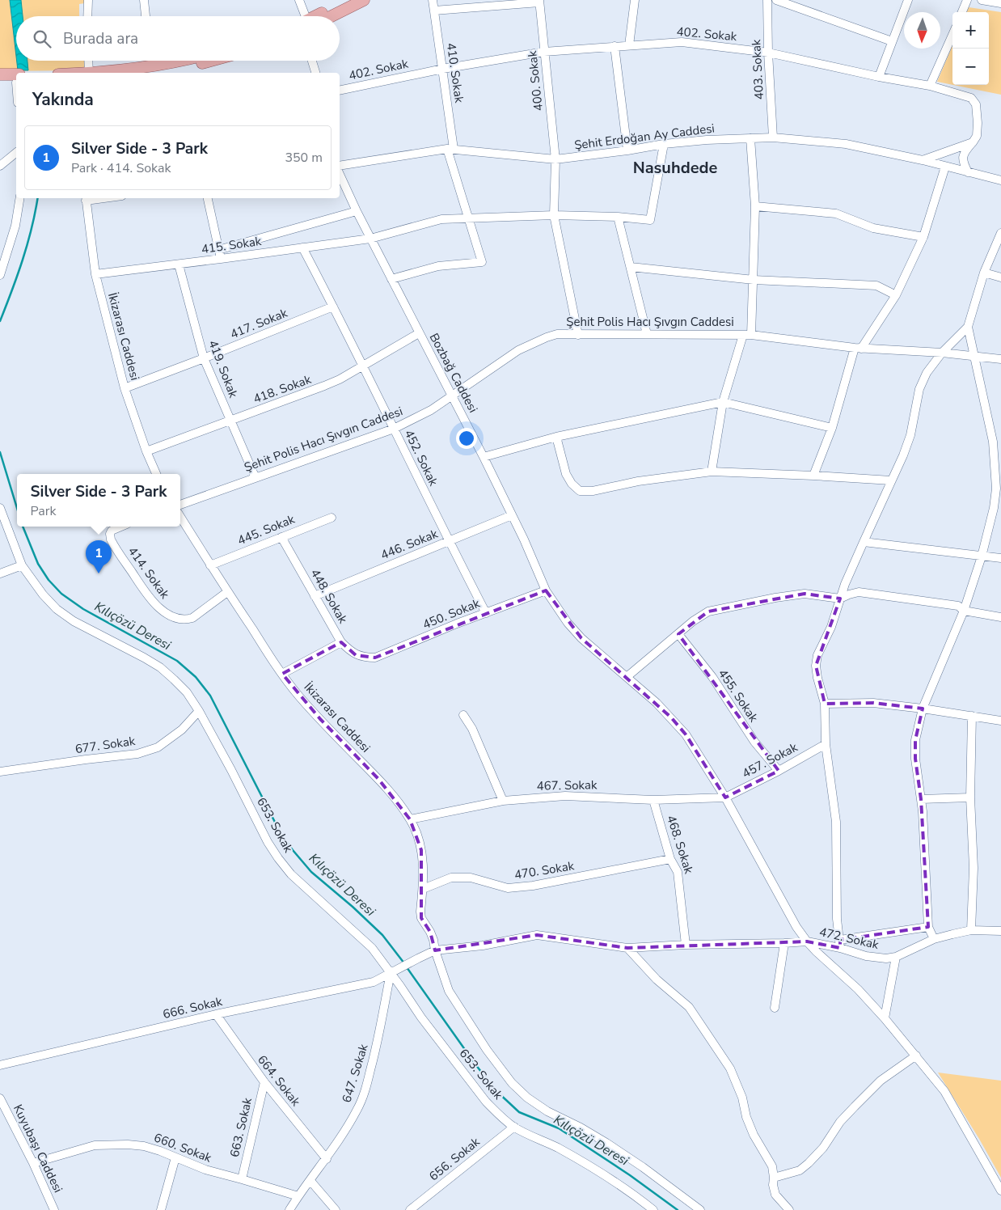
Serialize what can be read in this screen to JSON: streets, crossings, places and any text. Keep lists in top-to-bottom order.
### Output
{
  "streets": {
    "street": [
      "402. Sokak",
      "403. Sokak",
      "410. Sokak",
      "400. Sokak",
      "Şehit Erdoğan Ay Caddesi",
      "415. Sokak",
      "Şehit Polis Hacı Şıvgın Caddesi",
      "417. Sokak",
      "İkizarası Caddesi",
      "419. Sokak",
      "Bozbağ Caddesi",
      "418. Sokak",
      "452. Sokak",
      "445. Sokak",
      "446. Sokak",
      "414. Sokak",
      "448. Sokak",
      "450. Sokak",
      "455. Sokak",
      "677. Sokak",
      "457. Sokak",
      "467. Sokak",
      "653. Sokak",
      "468. Sokak",
      "470. Sokak",
      "472. Sokak",
      "666. Sokak",
      "647. Sokak",
      "664. Sokak",
      "663. Sokak",
      "660. Sokak",
      "Kuyubaşı Caddesi",
      "656. Sokak"
    ]
  },
  "crossings": [
    ["402. Sokak", "403. Sokak"],
    ["402. Sokak", "410. Sokak"],
    ["402. Sokak", "400. Sokak"],
    ["402. Sokak", "Şehit Erdoğan Ay Caddesi"],
    ["403. Sokak", "Şehit Erdoğan Ay Caddesi"],
    ["410. Sokak", "Şehit Erdoğan Ay Caddesi"],
    ["410. Sokak", "415. Sokak"],
    ["410. Sokak", "Bozbağ Caddesi"],
    ["400. Sokak", "Şehit Erdoğan Ay Caddesi"],
    ["400. Sokak", "415. Sokak"],
    ["400. Sokak", "Şehit Polis Hacı Şıvgın Caddesi"],
    ["Şehit Erdoğan Ay Caddesi", "415. Sokak"],
    ["415. Sokak", "İkizarası Caddesi"],
    ["415. Sokak", "419. Sokak"],
    ["415. Sokak", "Bozbağ Caddesi"],
    ["415. Sokak", "452. Sokak"],
    ["Şehit Polis Hacı Şıvgın Caddesi", "419. Sokak"],
    ["Şehit Polis Hacı Şıvgın Caddesi", "Bozbağ Caddesi"],
    ["Şehit Polis Hacı Şıvgın Caddesi", "452. Sokak"],
    ["417. Sokak", "İkizarası Caddesi"],
    ["417. Sokak", "419. Sokak"],
    ["417. Sokak", "452. Sokak"],
    ["İkizarası Caddesi", "418. Sokak"],
    ["İkizarası Caddesi", "445. Sokak"],
    ["İkizarası Caddesi", "414. Sokak"],
    ["İkizarası Caddesi", "467. Sokak"],
    ["İkizarası Caddesi", "470. Sokak"],
    ["İkizarası Caddesi", "666. Sokak"],
    ["419. Sokak", "418. Sokak"],
    ["Bozbağ Caddesi", "418. Sokak"],
    ["Bozbağ Caddesi", "446. Sokak"],
    ["Bozbağ Caddesi", "450. Sokak"],
    ["Bozbağ Caddesi", "457. Sokak"],
    ["Bozbağ Caddesi", "467. Sokak"],
    ["Bozbağ Caddesi", "472. Sokak"],
    ["418. Sokak", "452. Sokak"],
    ["452. Sokak", "446. Sokak"],
    ["452. Sokak", "450. Sokak"],
    ["445. Sokak", "448. Sokak"],
    ["446. Sokak", "448. Sokak"],
    ["448. Sokak", "450. Sokak"],
    ["455. Sokak", "457. Sokak"],
    ["677. Sokak", "653. Sokak"],
    ["457. Sokak", "467. Sokak"],
    ["467. Sokak", "468. Sokak"],
    ["653. Sokak", "666. Sokak"],
    ["653. Sokak", "647. Sokak"],
    ["653. Sokak", "656. Sokak"],
    ["468. Sokak", "470. Sokak"],
    ["468. Sokak", "472. Sokak"],
    ["472. Sokak", "666. Sokak"],
    ["666. Sokak", "647. Sokak"],
    ["666. Sokak", "664. Sokak"],
    ["647. Sokak", "664. Sokak"],
    ["647. Sokak", "660. Sokak"],
    ["664. Sokak", "663. Sokak"],
    ["663. Sokak", "660. Sokak"],
    ["660. Sokak", "Kuyubaşı Caddesi"]
  ],
  "districts": ["Nasuhdede"],
  "water": ["Kılıçözü Deresi"],
  "north": "bottom",
  "page": {
    "map_buttons": ["+", "−"],
    "search": "Burada ara",
    "heading": "Yakında",
    "list": [
      {
        "mark": "1",
        "name": "Silver Side - 3 Park",
        "note": "Park · 414. Sokak",
        "value": "350 m"
      }
    ],
    "popup": ["Silver Side - 3 Park", "Park"],
    "pins": "1"
  }
}
